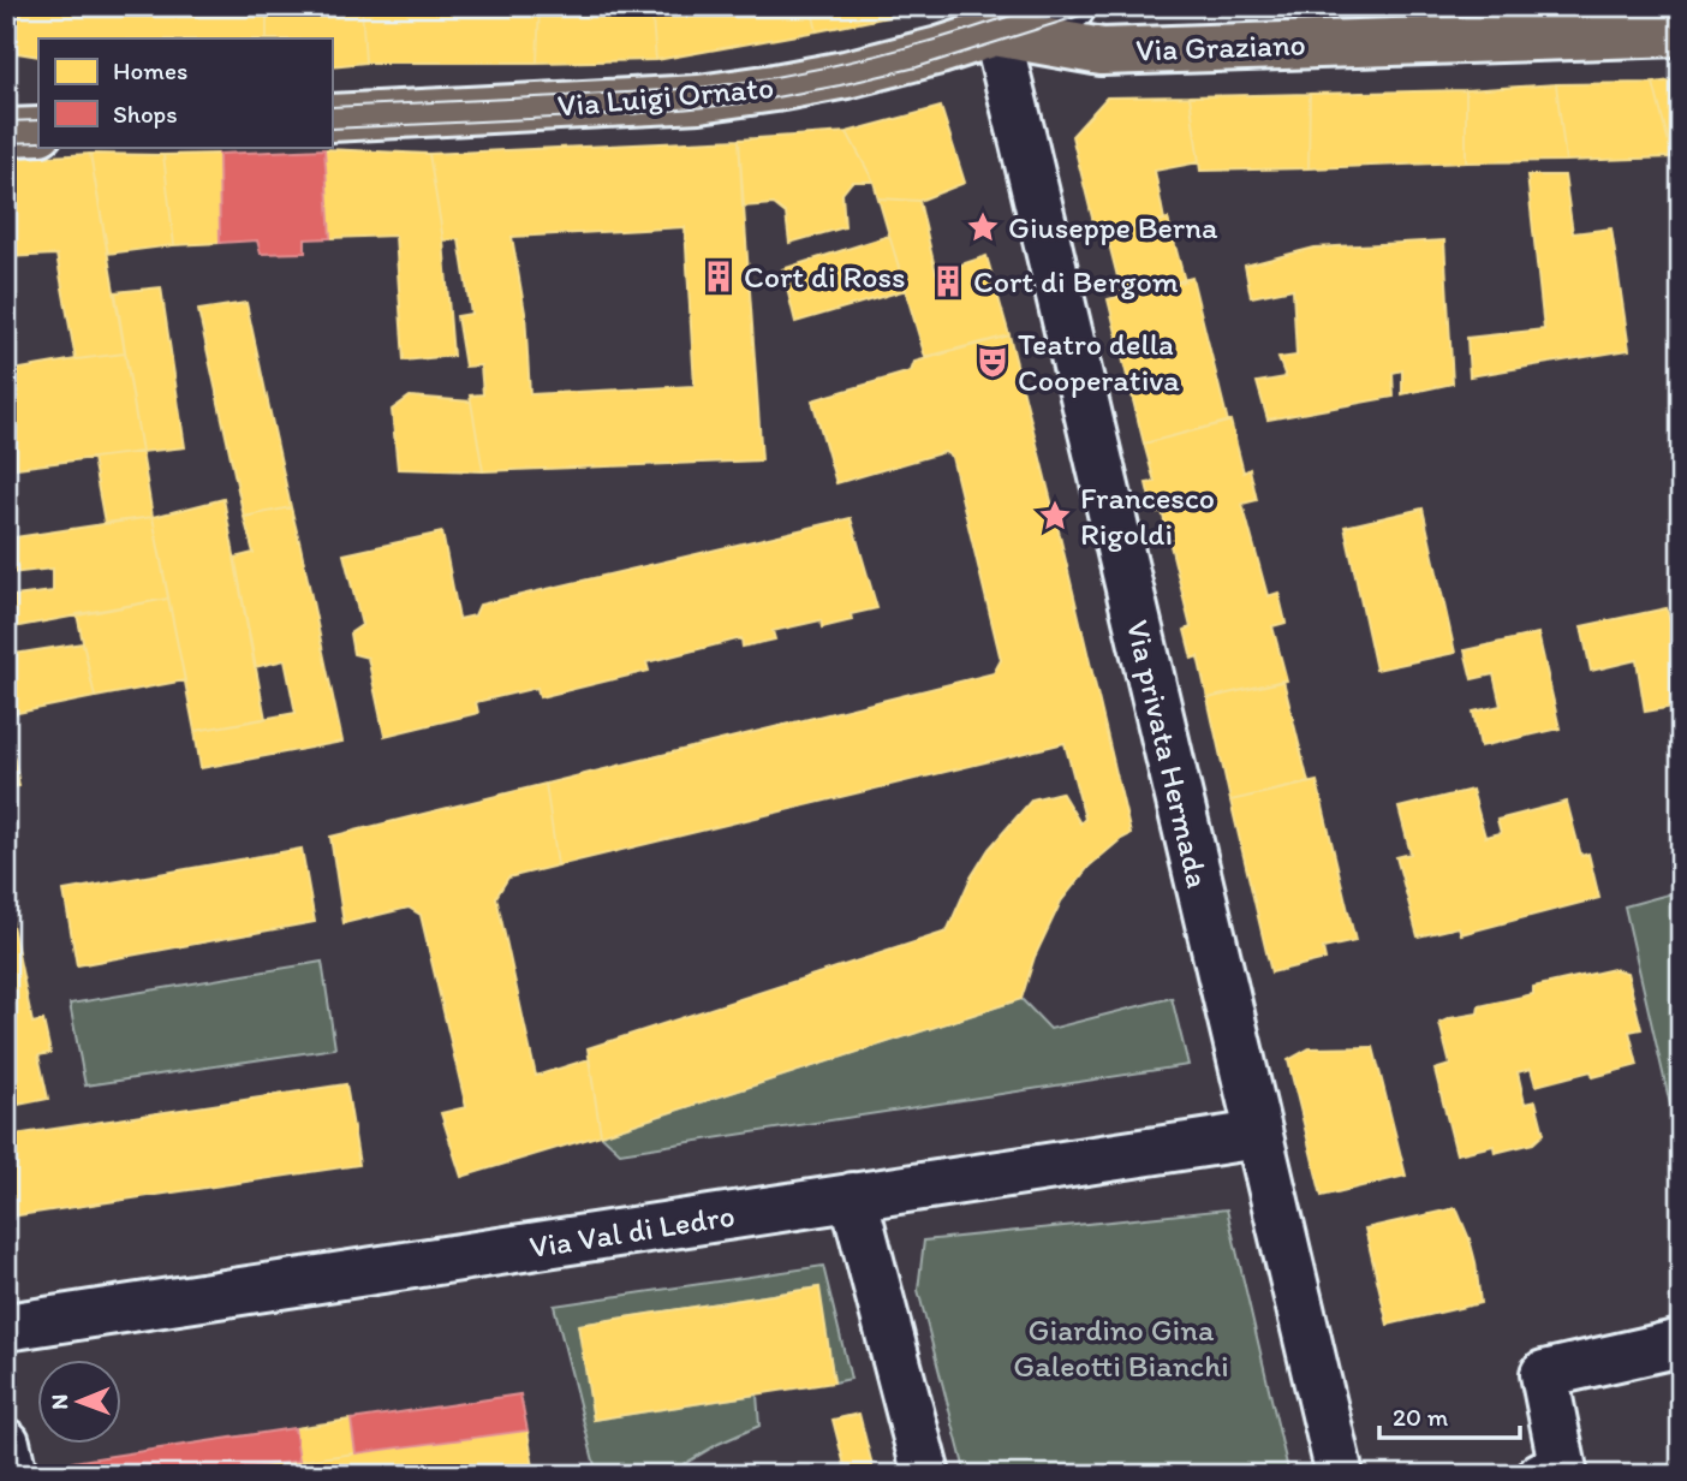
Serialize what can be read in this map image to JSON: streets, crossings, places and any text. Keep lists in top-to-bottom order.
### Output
{
  "streets": {
    "main road": ["Via Graziano", "Via Luigi Ornato"],
    "street": ["Via privata Hermada", "Via Val di Ledro"]
  },
  "crossings": [
    ["Via Graziano", "Via Luigi Ornato"],
    ["Via Graziano", "Via privata Hermada"],
    ["Via Luigi Ornato", "Via privata Hermada"],
    ["Via privata Hermada", "Via Val di Ledro"]
  ],
  "parks": ["Giardino Gina Galeotti Bianchi"],
  "places": {
    "place": ["Giuseppe Berna", "Francesco Rigoldi"],
    "building": ["Cort di Ross", "Cort di Bergom"],
    "theatre": ["Teatro della Cooperativa"]
  },
  "legend": ["Homes", "Shops"],
  "scale_bar": "20 m",
  "north": "left"
}
